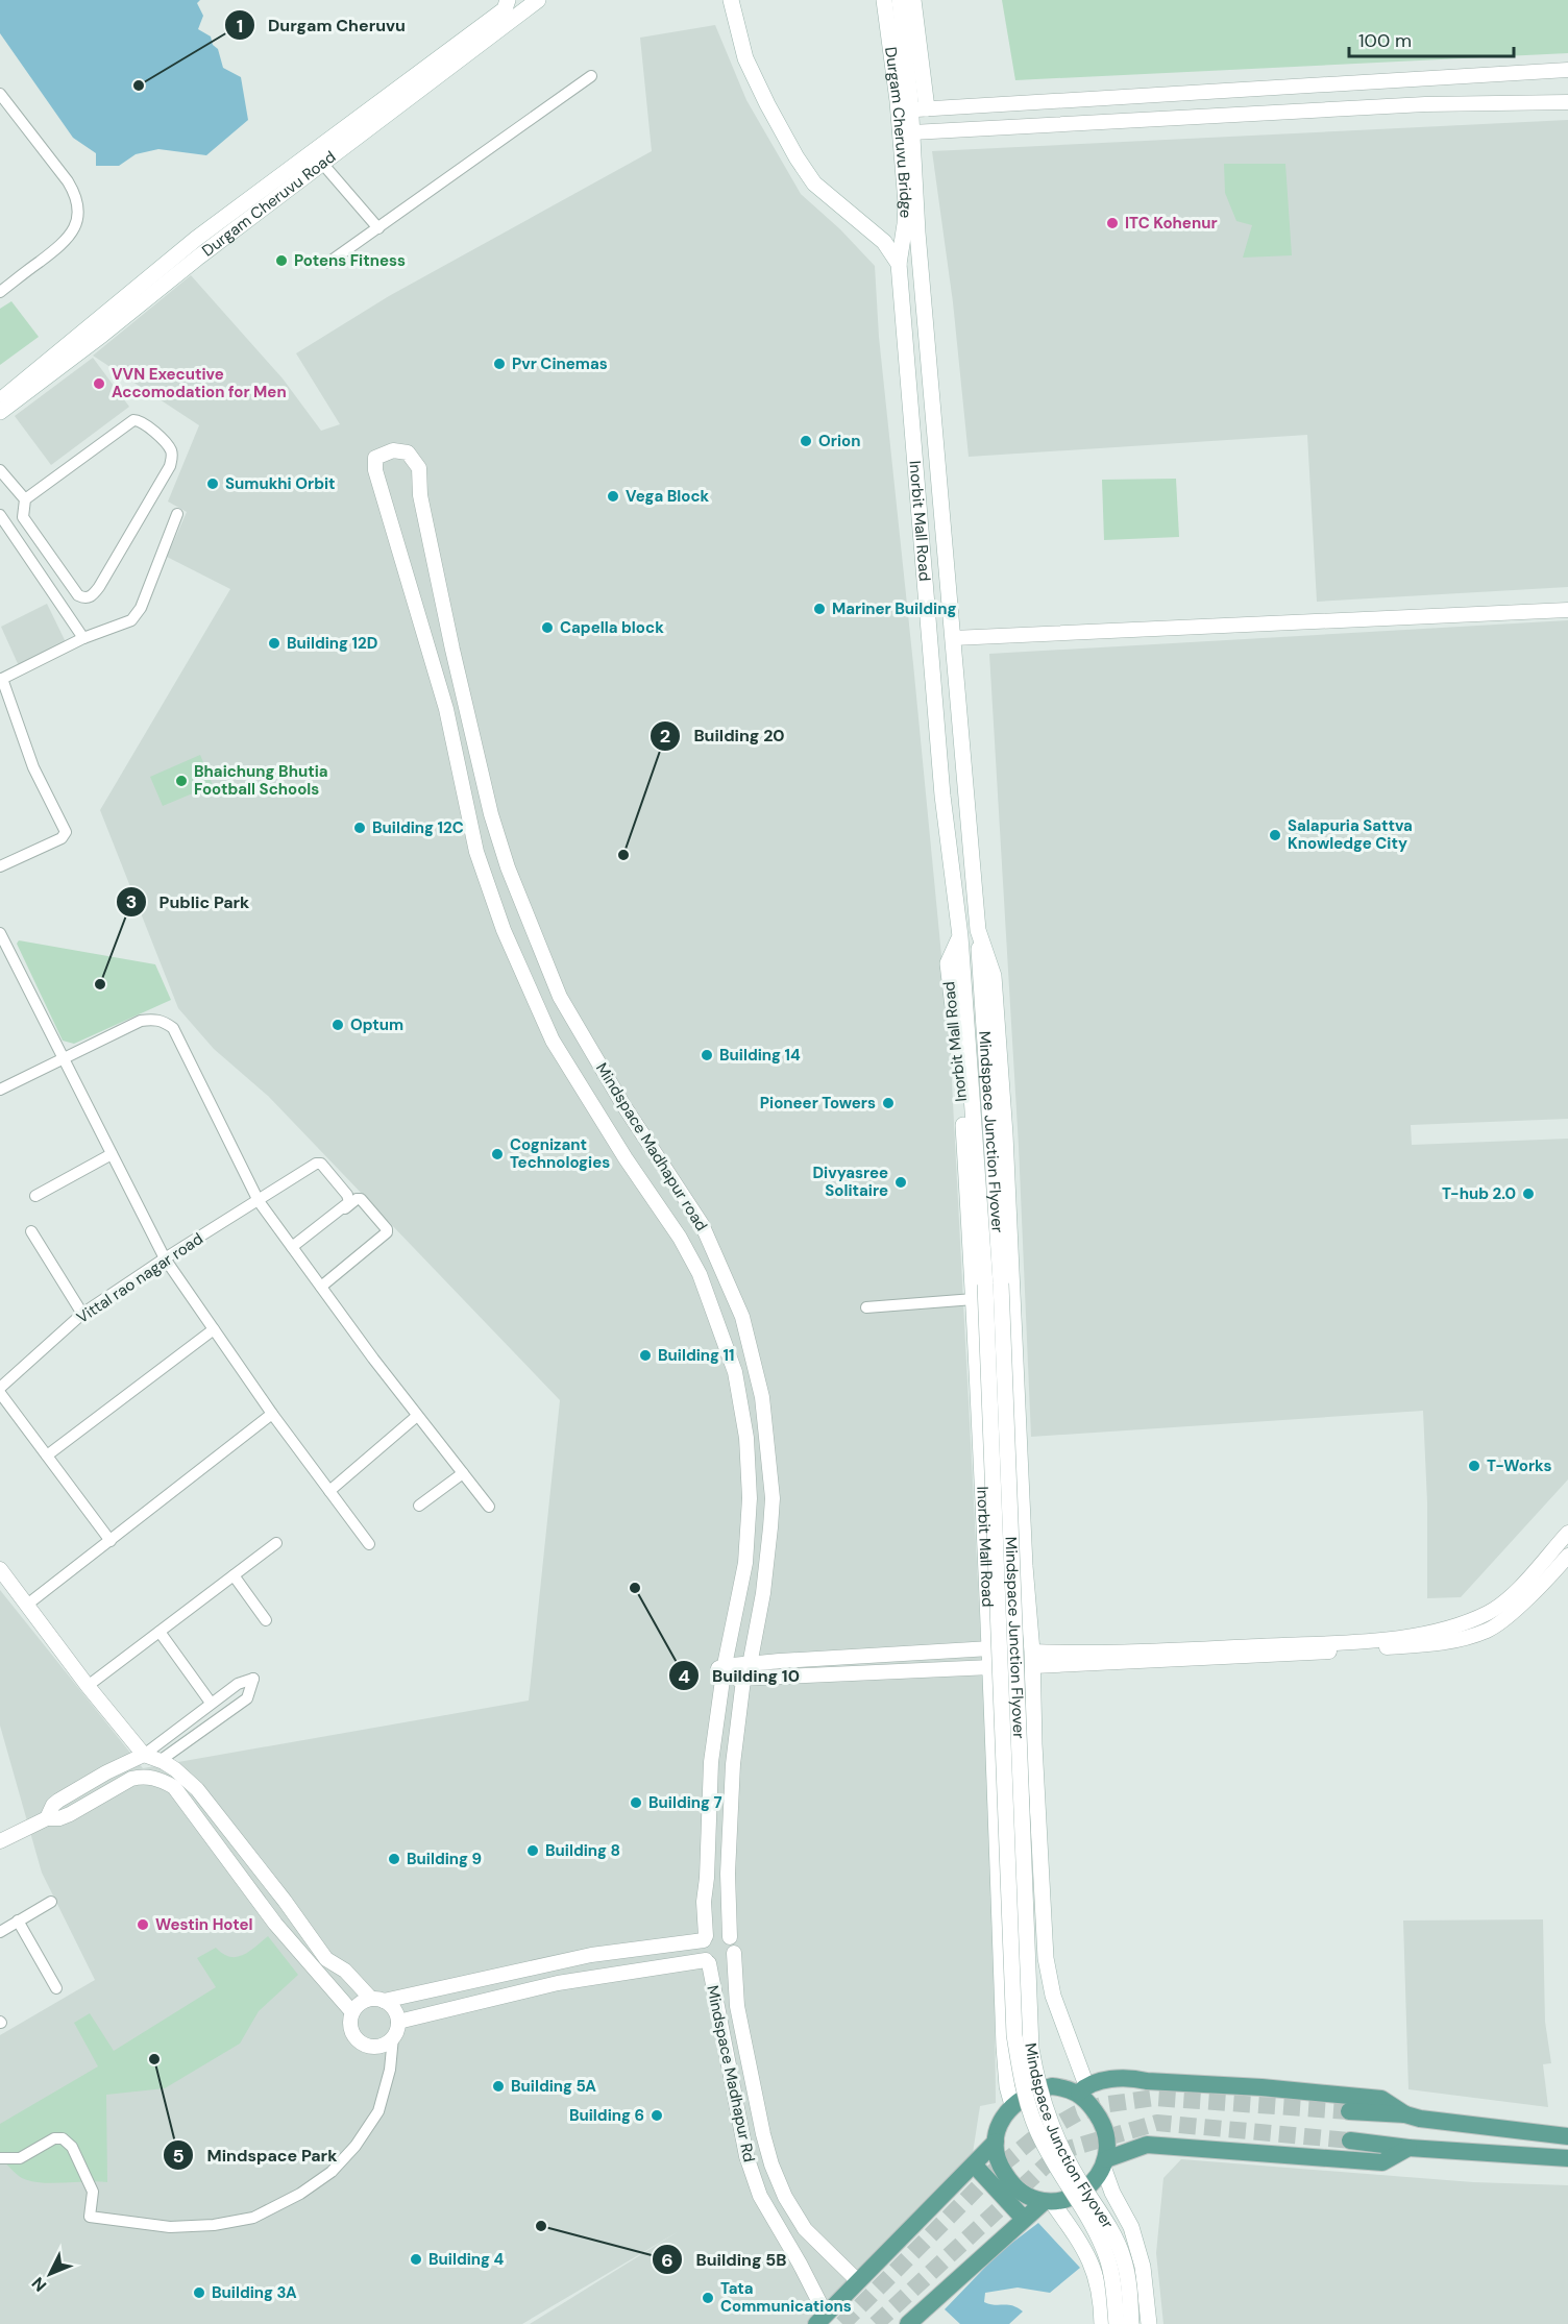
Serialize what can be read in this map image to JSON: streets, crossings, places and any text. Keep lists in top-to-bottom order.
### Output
{
  "streets": {
    "main road": [
      "Durgam Cheruvu Bridge",
      "Durgam Cheruvu Road",
      "Inorbit Mall Road",
      "Mindspace Junction Flyover"
    ],
    "street": ["Mindspace Madhapur road", "Vittal rao nagar road", "Mindspace Madhapur Rd"]
  },
  "crossings": [
    ["Durgam Cheruvu Bridge", "Inorbit Mall Road"],
    ["Inorbit Mall Road", "Mindspace Junction Flyover"],
    ["Mindspace Madhapur road", "Mindspace Madhapur Rd"]
  ],
  "places": [
    "Durgam Cheruvu",
    "ITC Kohenur",
    "Potens Fitness",
    "Pvr Cinemas",
    "VVN Executive Accomodation for Men",
    "Orion",
    "Sumukhi Orbit",
    "Vega Block",
    "Mariner Building",
    "Capella block",
    "Building 12D",
    "Bhaichung Bhutia Football Schools",
    "Building 12C",
    "Salapuria Sattva Knowledge City",
    "Building 20",
    "Public Park",
    "Optum",
    "Building 14",
    "Pioneer Towers",
    "Cognizant Technologies",
    "Divyasree Solitaire",
    "T-hub 2.0",
    "Building 11",
    "T-Works",
    "Building 10",
    "Building 7",
    "Building 8",
    "Building 9",
    "Westin Hotel",
    "Mindspace Park",
    "Building 5A",
    "Building 6",
    "Building 5B",
    "Building 4",
    "Building 3A",
    "Tata Communications"
  ],
  "scale_bar": "100 m",
  "north": "bottom left"
}
